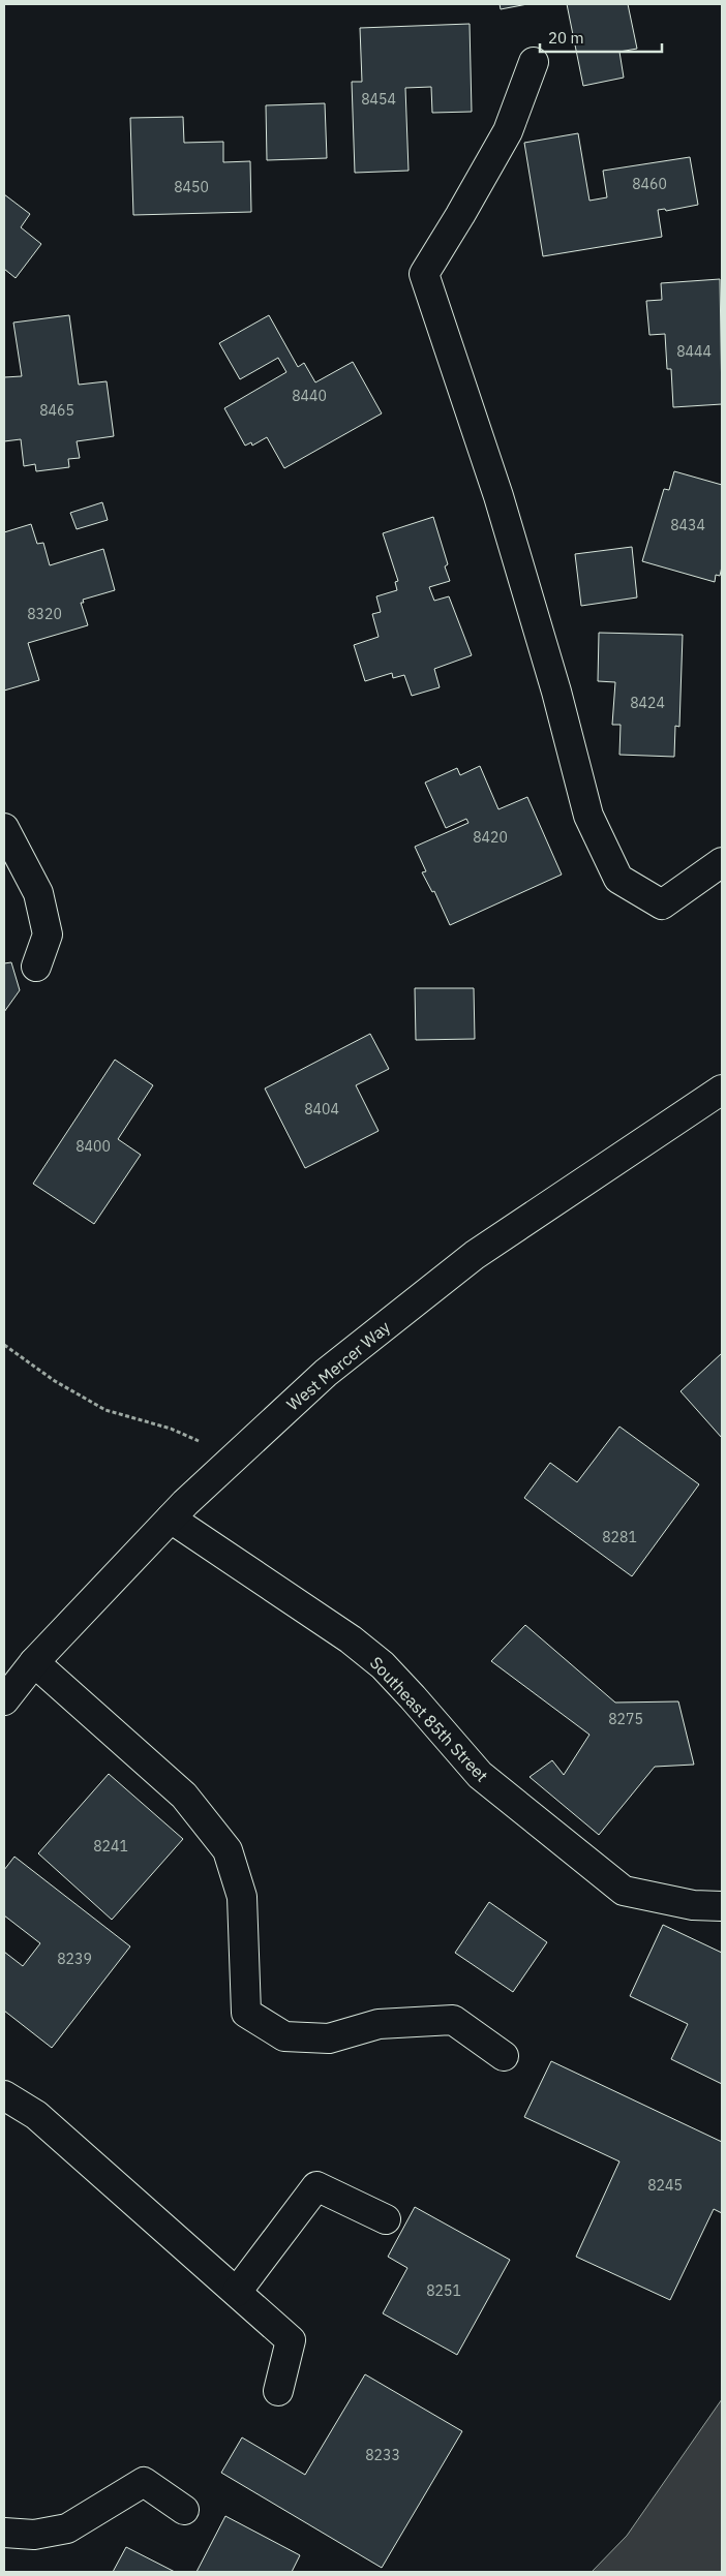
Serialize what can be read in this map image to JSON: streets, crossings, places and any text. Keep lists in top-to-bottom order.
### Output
{
  "streets": {
    "street": ["West Mercer Way", "Southeast 85th Street"]
  },
  "crossings": [
    ["West Mercer Way", "Southeast 85th Street"]
  ],
  "house_numbers": [
    "8454",
    "8460",
    "8450",
    "8444",
    "8440",
    "8465",
    "8434",
    "8320",
    "8424",
    "8420",
    "8404",
    "8400",
    "8281",
    "8275",
    "8241",
    "8239",
    "8245",
    "8251",
    "8233"
  ],
  "scale_bar": "20 m"
}
